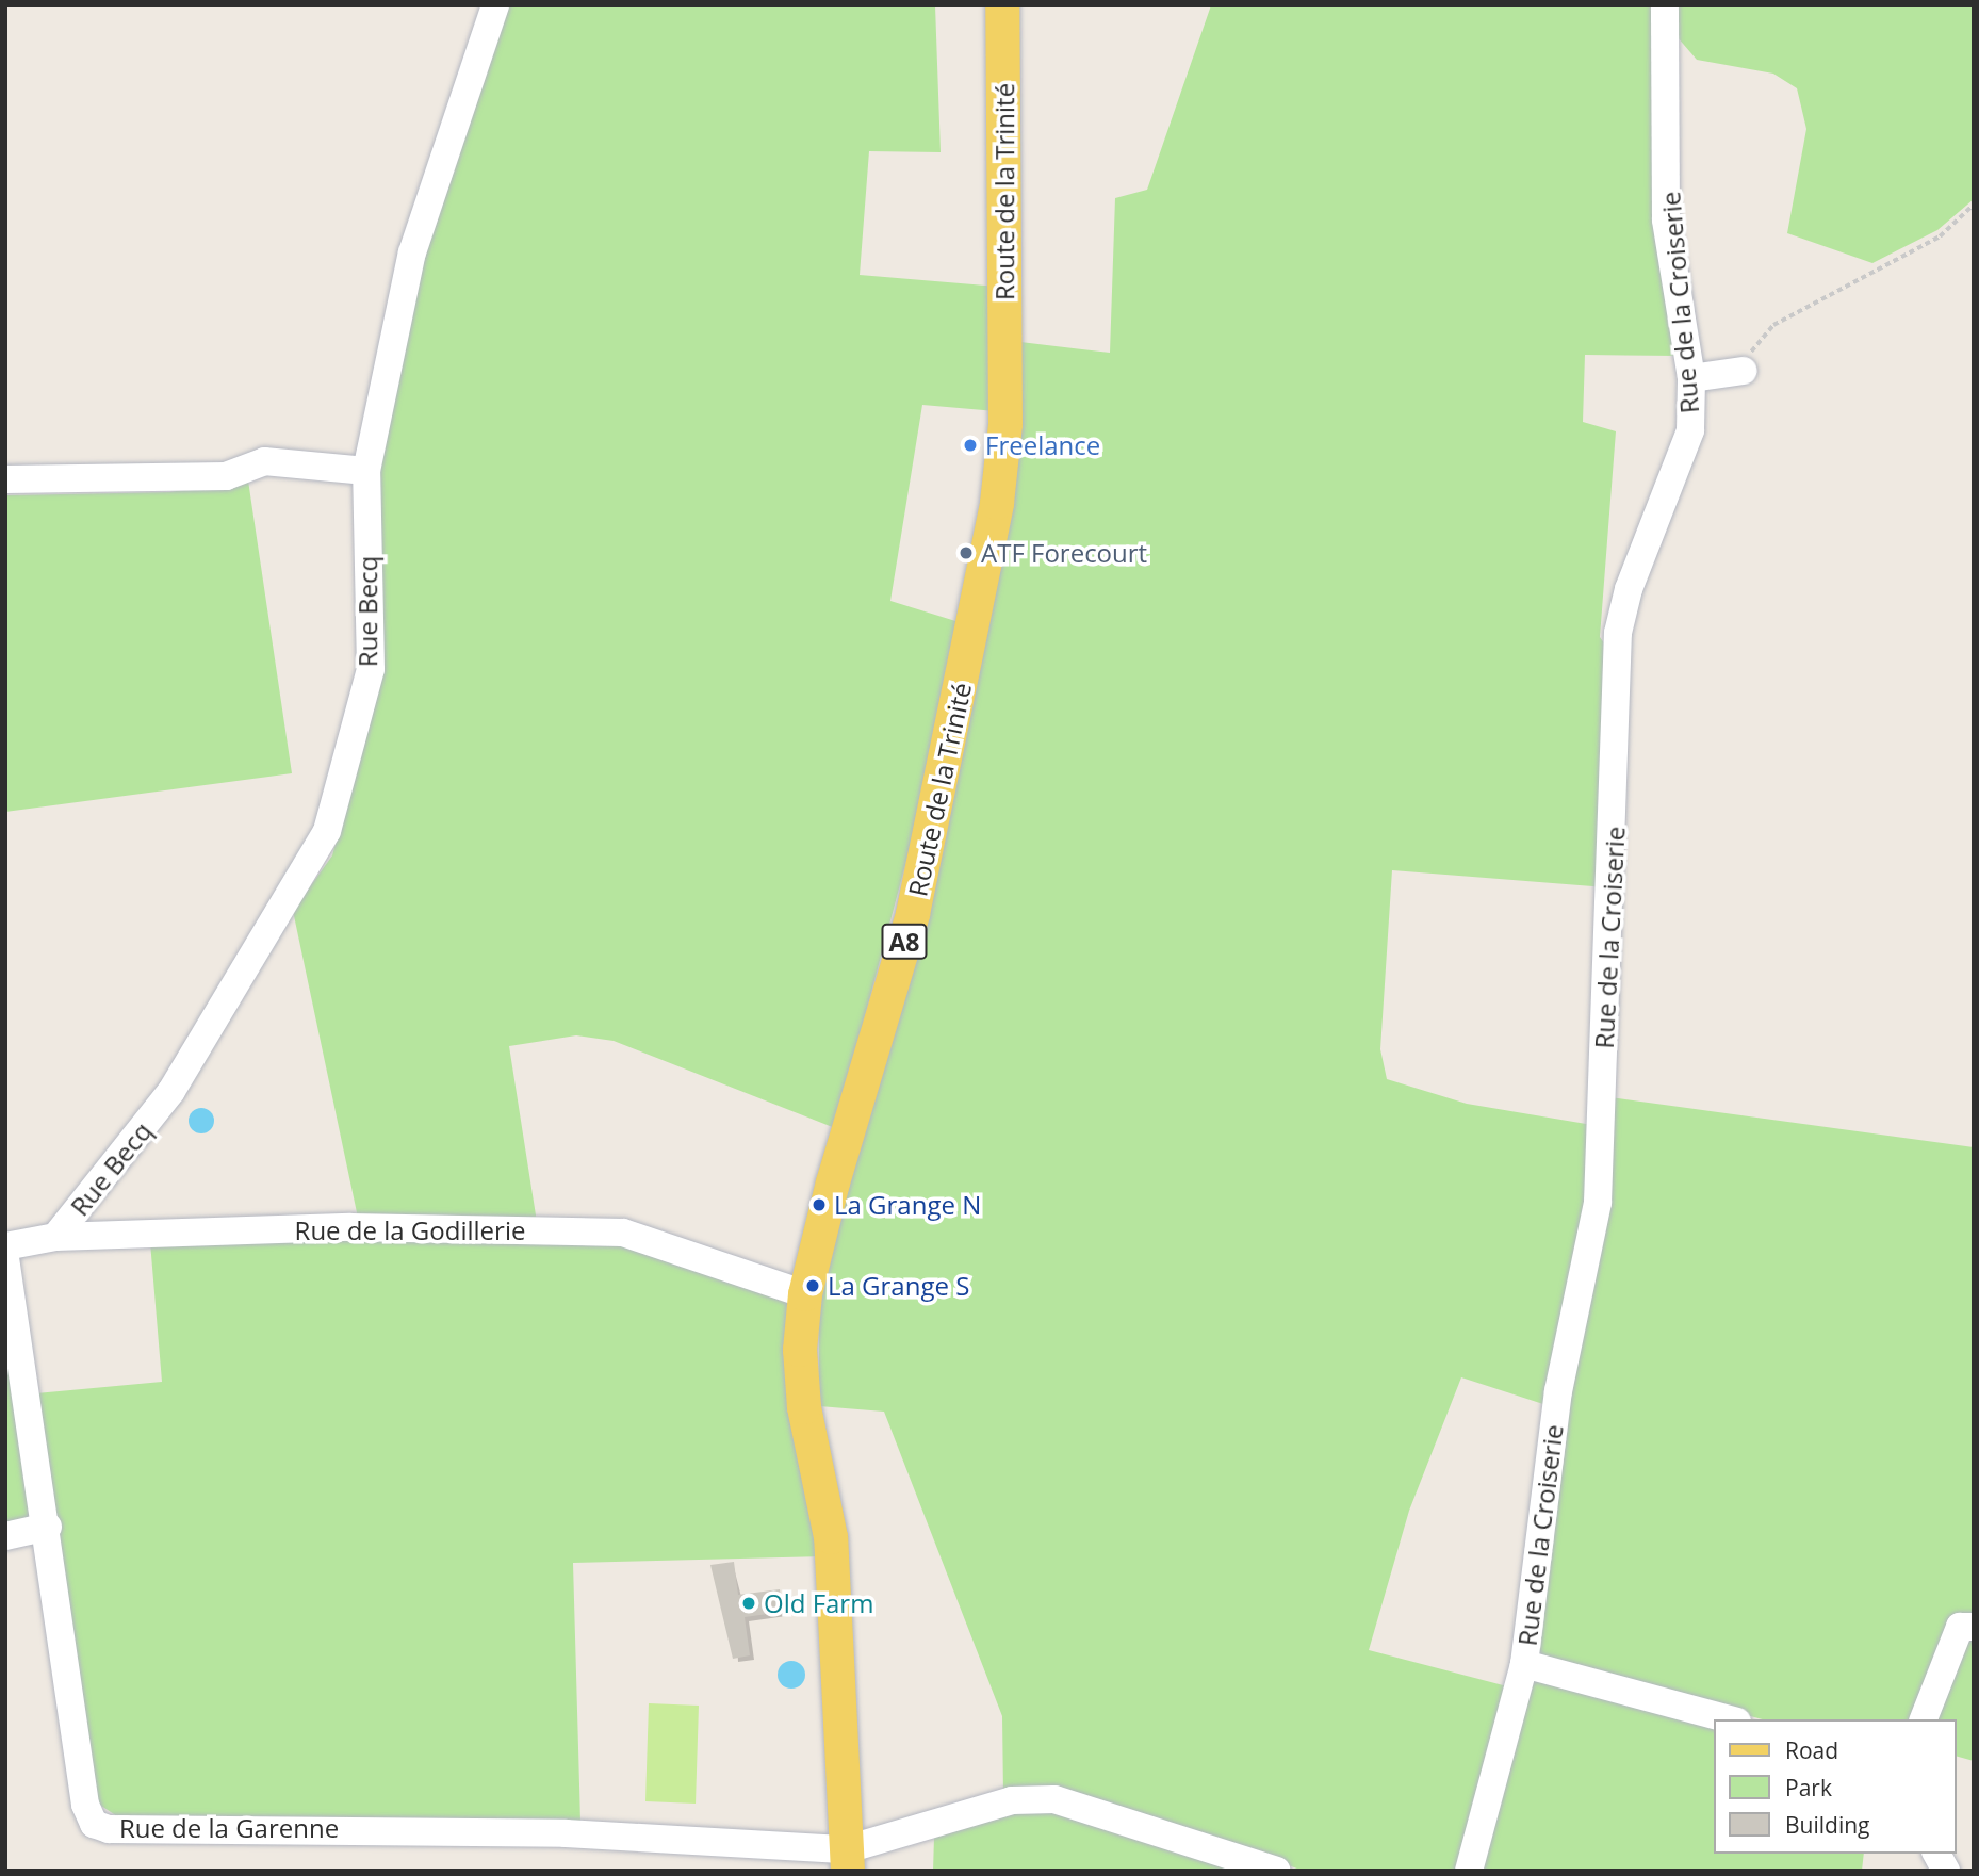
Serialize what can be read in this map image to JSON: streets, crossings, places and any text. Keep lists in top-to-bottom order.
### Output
{
  "streets": {
    "main road": ["Route de la Trinité", "A8"],
    "street": [
      "Rue de la Croiserie",
      "Rue Becq",
      "Rue de la Godillerie",
      "Rue de la Garenne"
    ]
  },
  "crossings": [
    ["Route de la Trinité", "Rue de la Godillerie"],
    ["Route de la Trinité", "Rue de la Garenne"],
    ["Rue Becq", "Rue de la Godillerie"]
  ],
  "places": [
    "Freelance",
    "ATF Forecourt",
    "La Grange N",
    "La Grange S",
    "Old Farm"
  ],
  "legend": ["Road", "Park", "Building"]
}
